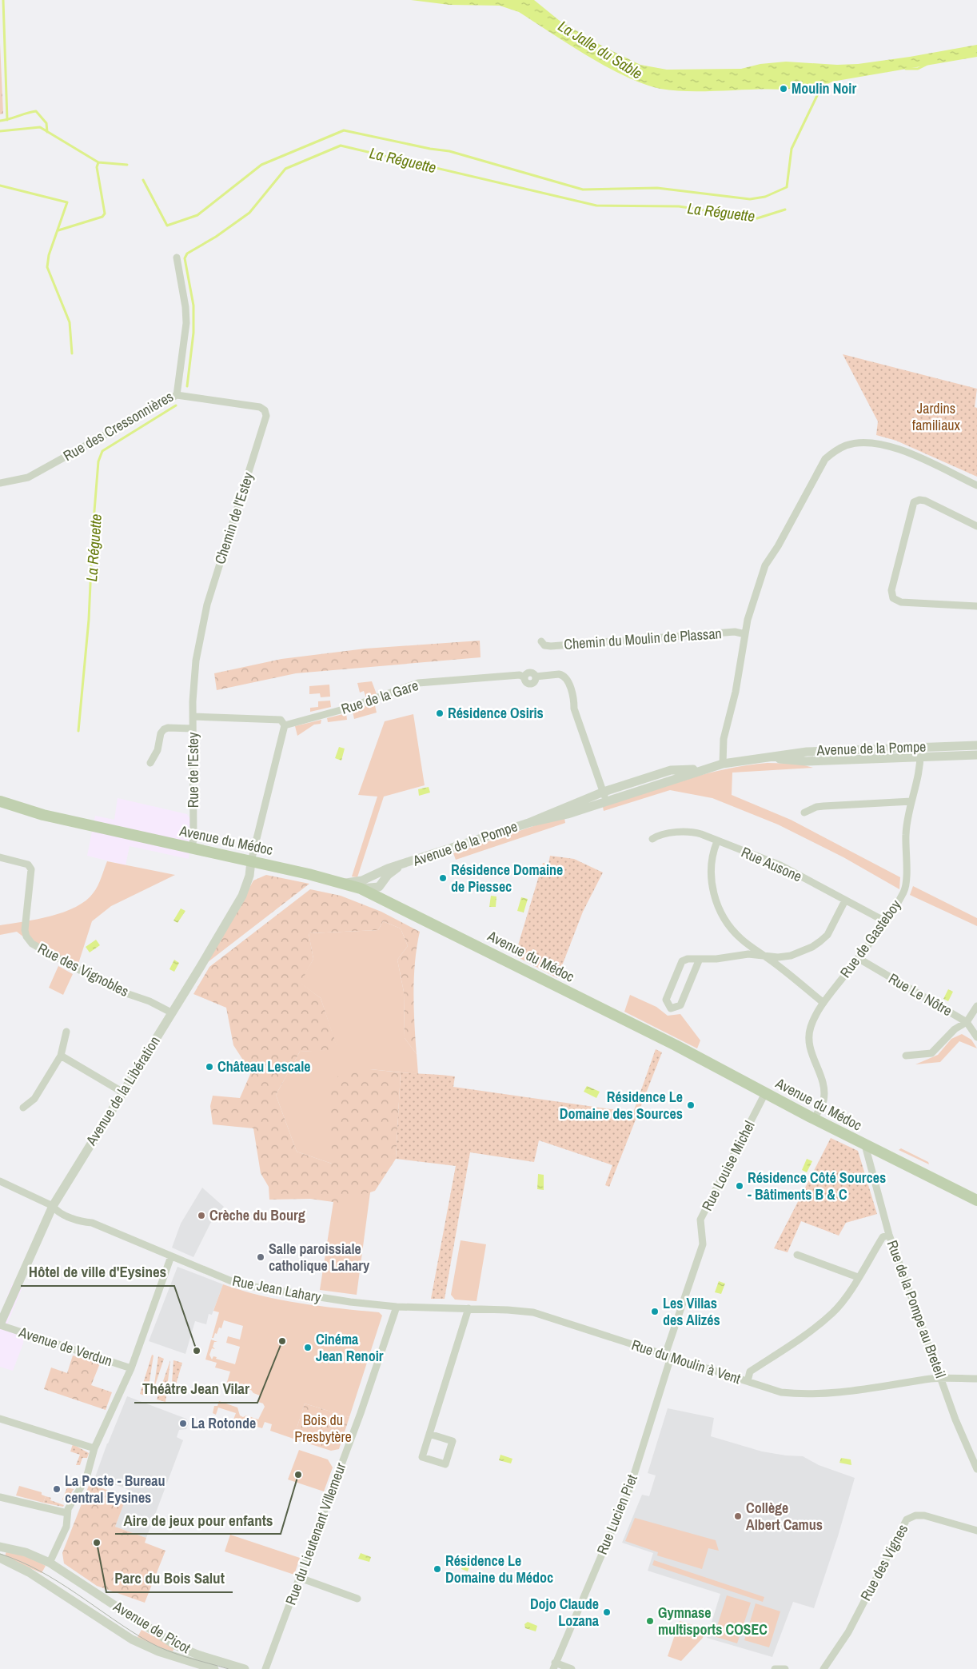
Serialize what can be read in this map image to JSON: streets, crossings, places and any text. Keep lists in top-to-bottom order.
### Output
{
  "streets": {
    "main road": ["Avenue du Médoc"],
    "street": [
      "Rue des Cressonnières",
      "Chemin de l'Estey",
      "Chemin du Moulin de Plassan",
      "Rue de la Gare",
      "Avenue de la Pompe",
      "Rue de l'Estey",
      "Rue Ausone",
      "Rue de Gasteboy",
      "Rue des Vignobles",
      "Rue Le Nôtre",
      "Avenue de la Libération",
      "Rue Louise Michel",
      "Rue Jean Lahary",
      "Rue de la Pompe au Breteil",
      "Avenue de Verdun",
      "Rue du Moulin à Vent",
      "Rue Lucien Piet",
      "Rue du Lieutenant Villemeur",
      "Rue des Vignes",
      "Avenue de Picot"
    ]
  },
  "crossings": [
    ["Rue des Cressonnières", "Chemin de l'Estey"],
    ["Chemin de l'Estey", "Rue de l'Estey"],
    ["Rue de la Gare", "Avenue de la Pompe"],
    ["Avenue de la Pompe", "Avenue du Médoc"],
    ["Avenue de la Pompe", "Rue de Gasteboy"],
    ["Rue de l'Estey", "Avenue du Médoc"],
    ["Avenue du Médoc", "Rue de Gasteboy"],
    ["Avenue du Médoc", "Avenue de la Libération"],
    ["Avenue du Médoc", "Rue Louise Michel"],
    ["Avenue du Médoc", "Rue de la Pompe au Breteil"],
    ["Rue Ausone", "Rue de Gasteboy"],
    ["Rue de Gasteboy", "Rue Le Nôtre"],
    ["Rue des Vignobles", "Avenue de la Libération"],
    ["Avenue de la Libération", "Rue Jean Lahary"],
    ["Avenue de la Libération", "Avenue de Verdun"],
    ["Rue Louise Michel", "Rue du Moulin à Vent"],
    ["Rue Louise Michel", "Rue Lucien Piet"],
    ["Rue Jean Lahary", "Rue du Moulin à Vent"],
    ["Rue Jean Lahary", "Rue du Lieutenant Villemeur"],
    ["Rue de la Pompe au Breteil", "Rue du Moulin à Vent"],
    ["Rue du Moulin à Vent", "Rue Lucien Piet"],
    ["Rue du Moulin à Vent", "Rue du Lieutenant Villemeur"]
  ],
  "water": ["La Jalle du Sable", "La Réguette"],
  "parks": ["Jardins familiaux", "Bois du Presbytère"],
  "places": [
    "Moulin Noir",
    "Résidence Osiris",
    "Résidence Domaine de Piessec",
    "Château Lescale",
    "Résidence Le Domaine des Sources",
    "Résidence Côté Sources - Bâtiments B & C",
    "Crèche du Bourg",
    "Salle paroissiale catholique Lahary",
    "Les Villas des Alizés",
    "Théâtre Jean Vilar",
    "Cinéma Jean Renoir",
    "Hôtel de ville d'Eysines",
    "La Rotonde",
    "Aire de jeux pour enfants",
    "La Poste - Bureau central Eysines",
    "Collège Albert Camus",
    "Parc du Bois Salut",
    "Résidence Le Domaine du Médoc",
    "Dojo Claude Lozana",
    "Gymnase multisports COSEC"
  ]
}
